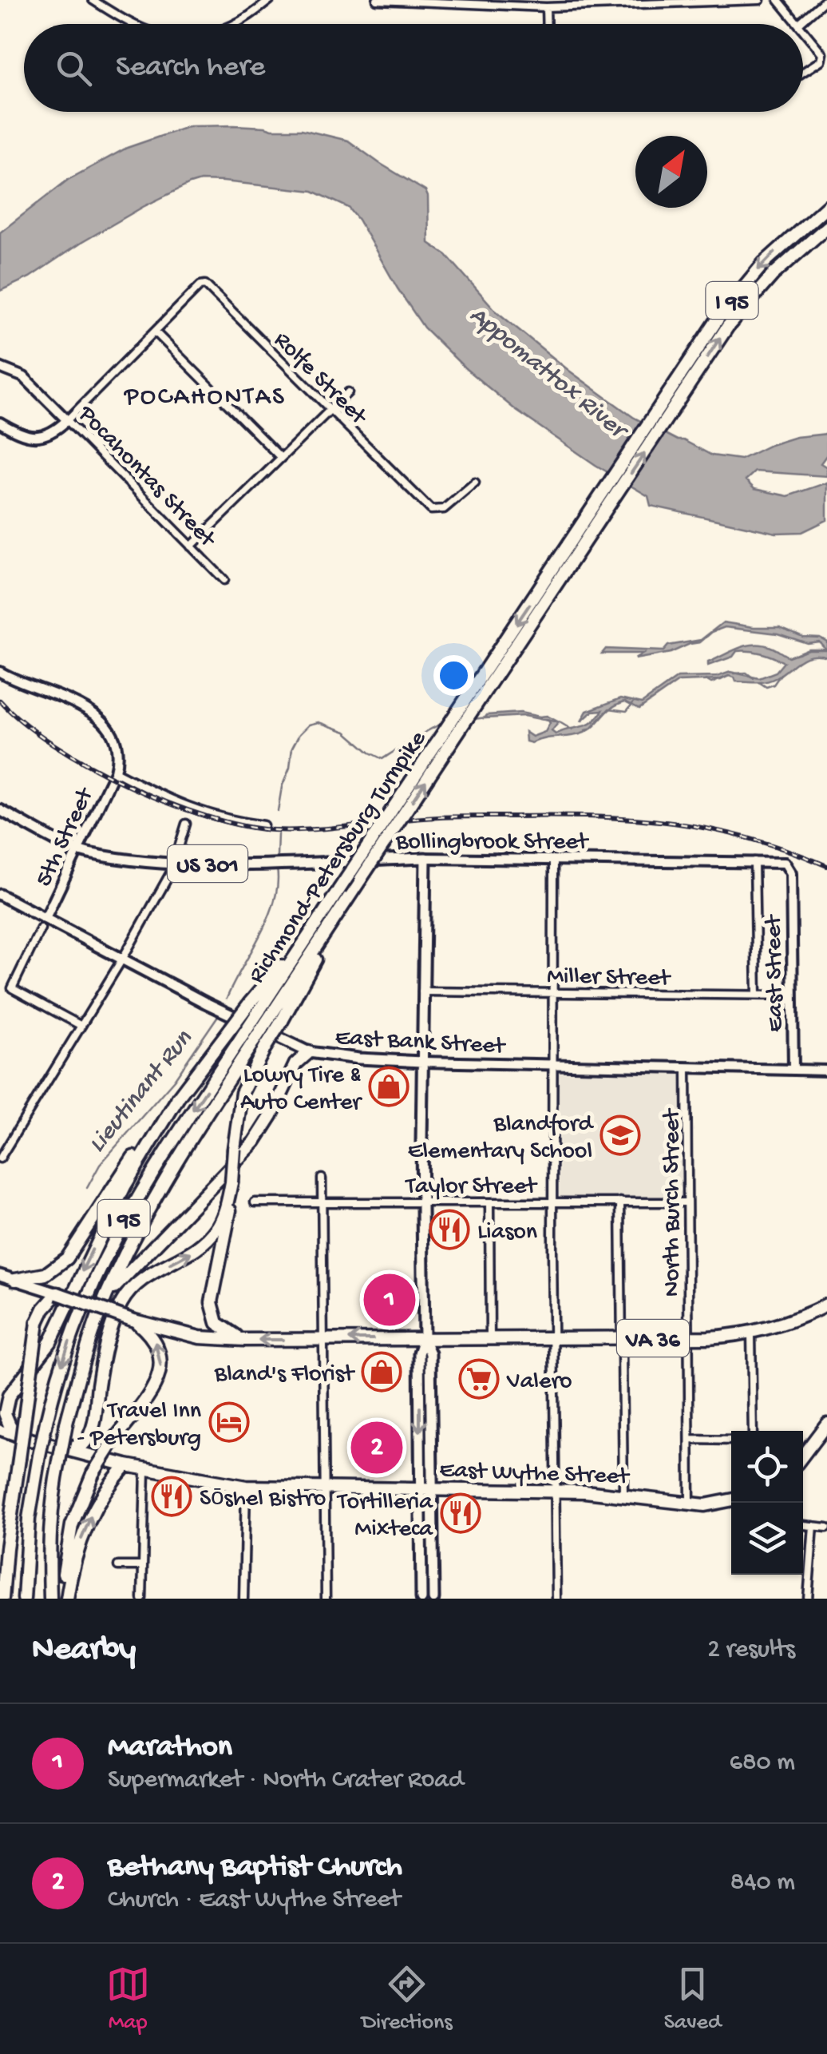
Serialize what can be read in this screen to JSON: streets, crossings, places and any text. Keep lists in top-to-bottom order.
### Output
{
  "streets": {
    "highway": [
      "I 95",
      "Richmond-Petersburg Turnpike",
      "VA 36",
      "East Wythe Street"
    ],
    "main road": ["Bollingbrook Street", "US 301", "East Bank Street"],
    "street": [
      "Rolfe Street",
      "Pocahontas Street",
      "5th Street",
      "East Street",
      "Miller Street",
      "Taylor Street",
      "North Burch Street"
    ]
  },
  "crossings": [
    ["I 95", "Richmond-Petersburg Turnpike"],
    ["5th Street", "Bollingbrook Street"],
    ["5th Street", "East Bank Street"],
    ["Bollingbrook Street", "East Street"],
    ["East Street", "Miller Street"],
    ["East Street", "East Bank Street"],
    ["East Bank Street", "North Burch Street"],
    ["Taylor Street", "North Burch Street"],
    ["North Burch Street", "VA 36"],
    ["North Burch Street", "East Wythe Street"]
  ],
  "districts": ["POCAHONTAS"],
  "water": ["Appomattox River", "Lieutinant Run"],
  "places": {
    "shop": ["Lowry Tire & Auto Center", "Bland's Florist"],
    "school or university": ["Blandford Elementary School"],
    "restaurant": ["Liason", "Sōshel Bistro", "Tortilleria Mixteca"],
    "supermarket": ["Valero"],
    "hotel": ["Travel Inn - Petersburg"]
  },
  "north": "top right",
  "page": {
    "search": "Search here",
    "pins": ["1", "2"],
    "heading": ["Nearby", "2 results"],
    "list": [
      {
        "mark": "1",
        "name": "Marathon",
        "note": "Supermarket · North Crater Road",
        "value": "680 m"
      },
      {
        "mark": "2",
        "name": "Bethany Baptist Church",
        "note": "Church · East Wythe Street",
        "value": "840 m"
      }
    ],
    "nav": ["Map", "Directions", "Saved"]
  }
}
